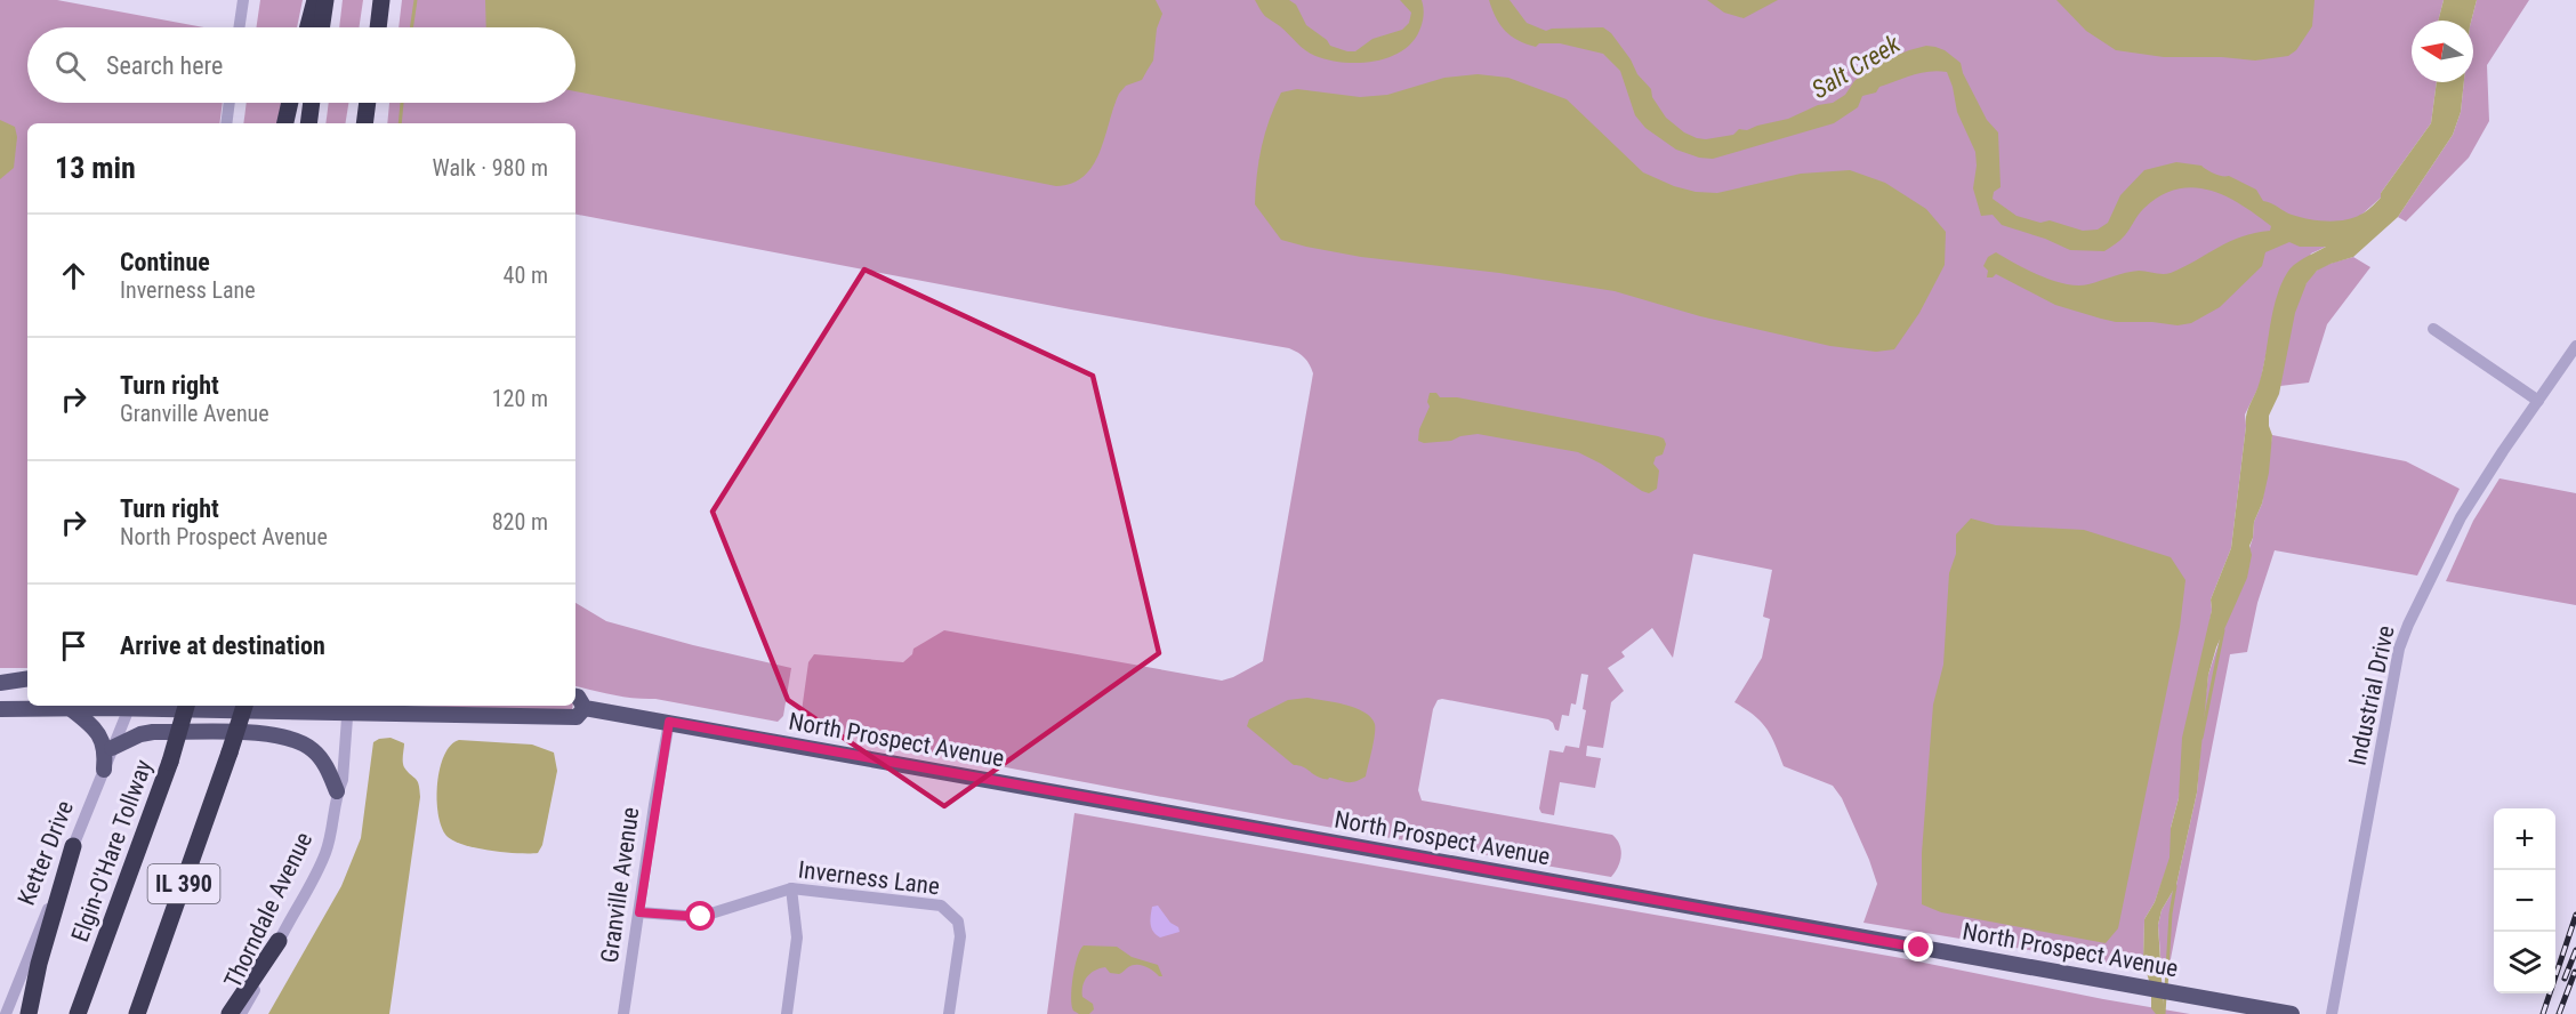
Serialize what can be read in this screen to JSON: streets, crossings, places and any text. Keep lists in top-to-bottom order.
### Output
{
  "streets": {
    "highway": ["Elgin-O'Hare Tollway", "IL 390"],
    "main road": ["North Prospect Avenue"],
    "street": [
      "Industrial Drive",
      "Ketter Drive",
      "Inverness Lane",
      "Granville Avenue",
      "Thorndale Avenue"
    ]
  },
  "crossings": [
    ["North Prospect Avenue", "Ketter Drive"],
    ["North Prospect Avenue", "Granville Avenue"],
    ["North Prospect Avenue", "Thorndale Avenue"],
    ["Inverness Lane", "Granville Avenue"]
  ],
  "water": ["Salt Creek"],
  "north": "left",
  "page": {
    "search": "Search here",
    "heading": ["13 min", "Walk · 980 m"],
    "list": [
      ["Continue", "Inverness Lane", "40 m"],
      ["Turn right", "Granville Avenue", "120 m"],
      ["Turn right", "North Prospect Avenue", "820 m"],
      "Arrive at destination"
    ],
    "map_buttons": ["+", "−"]
  }
}
